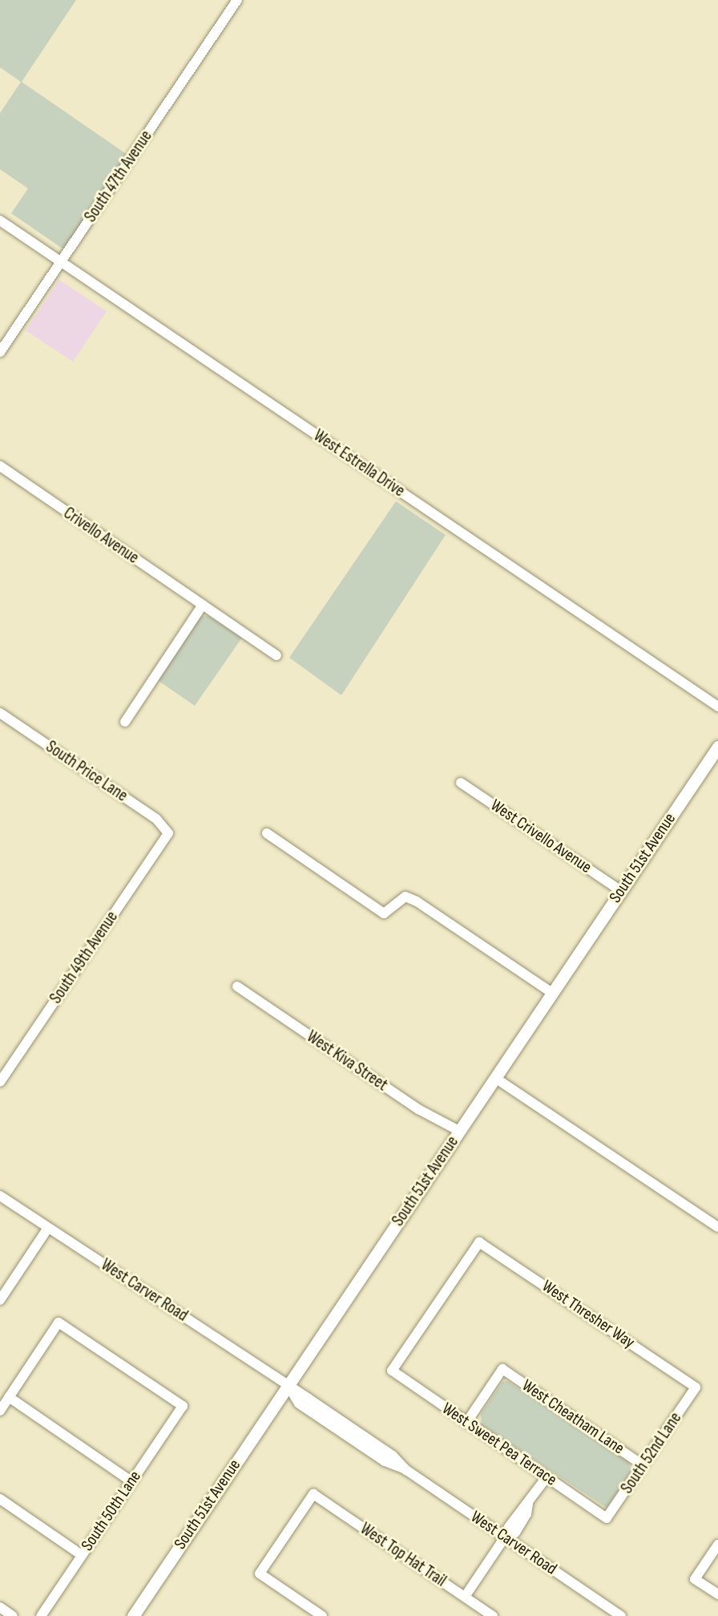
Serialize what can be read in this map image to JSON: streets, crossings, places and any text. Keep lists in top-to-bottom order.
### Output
{
  "streets": {
    "main road": ["South 51st Avenue"],
    "street": [
      "South 47th Avenue",
      "West Estrella Drive",
      "Crivello Avenue",
      "South Price Lane",
      "West Crivello Avenue",
      "South 49th Avenue",
      "West Kiva Street",
      "West Carver Road",
      "West Thresher Way",
      "West Cheatham Lane",
      "West Sweet Pea Terrace",
      "South 52nd Lane",
      "South 50th Lane",
      "West Top Hat Trail"
    ]
  },
  "crossings": [
    ["South 47th Avenue", "West Estrella Drive"],
    ["South Price Lane", "South 49th Avenue"],
    ["West Crivello Avenue", "South 51st Avenue"],
    ["South 51st Avenue", "West Kiva Street"],
    ["South 51st Avenue", "West Carver Road"],
    ["West Thresher Way", "West Sweet Pea Terrace"],
    ["West Thresher Way", "South 52nd Lane"],
    ["West Cheatham Lane", "West Sweet Pea Terrace"],
    ["West Cheatham Lane", "South 52nd Lane"],
    ["West Sweet Pea Terrace", "South 52nd Lane"]
  ]
}
